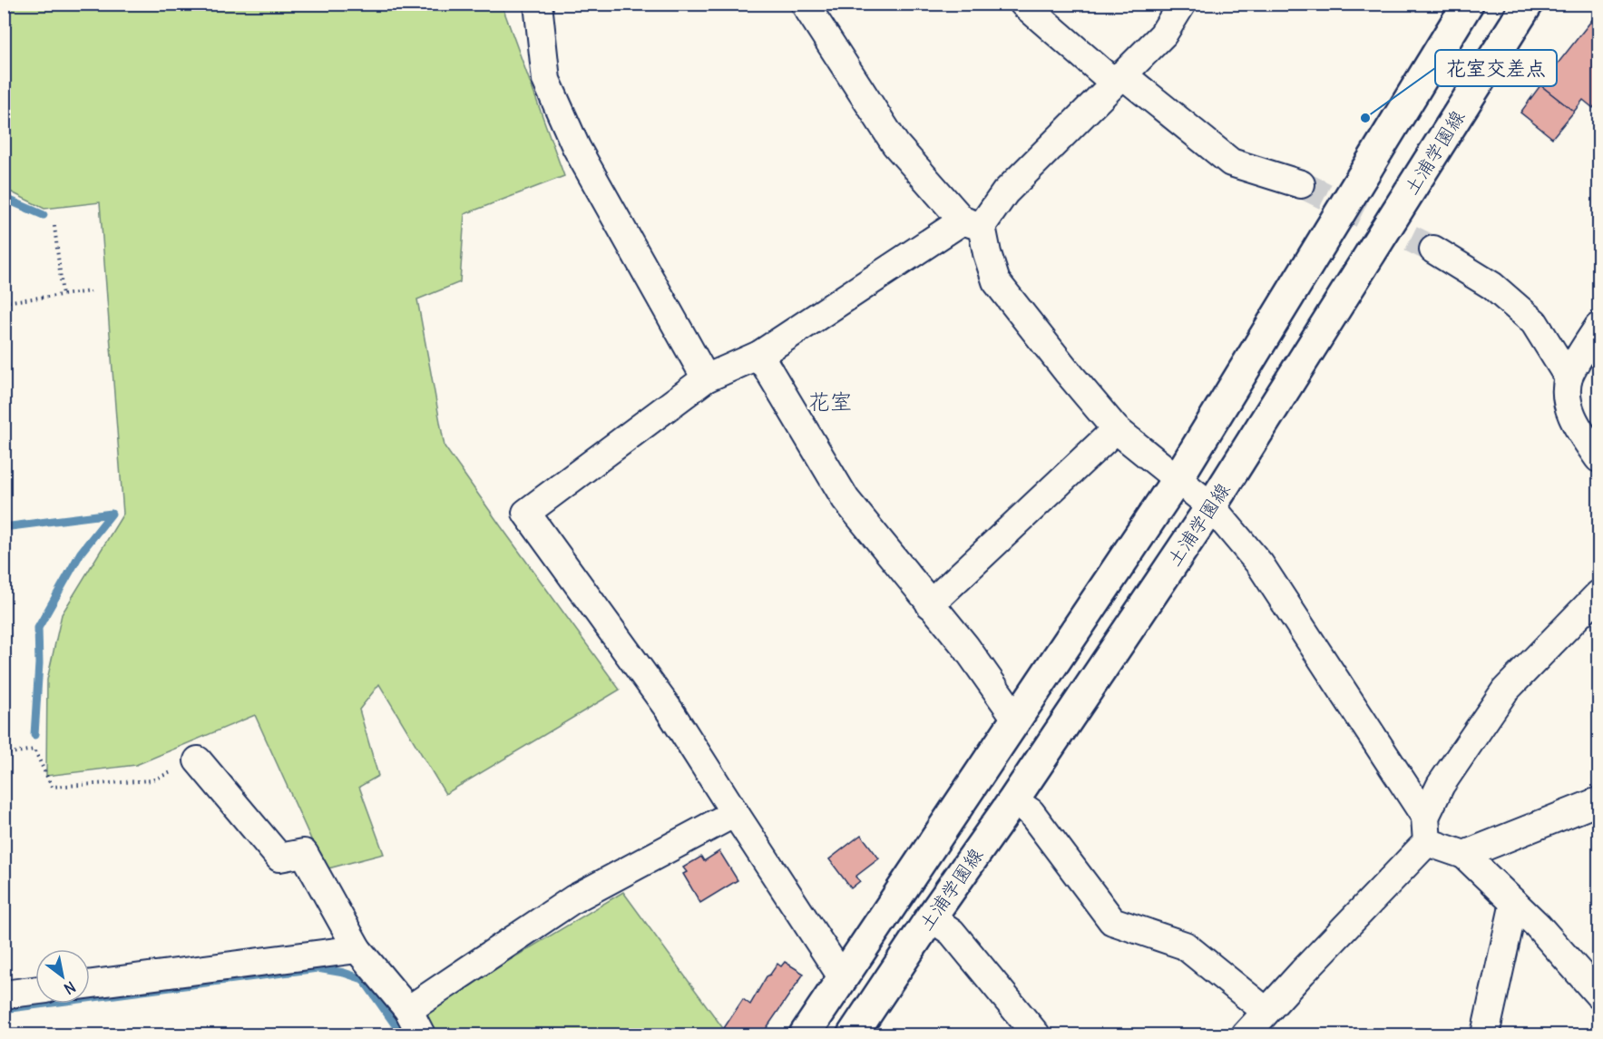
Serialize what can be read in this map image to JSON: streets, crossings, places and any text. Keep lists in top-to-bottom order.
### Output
{
  "streets": {
    "main road": ["土浦学園線"]
  },
  "districts": ["花室"],
  "places": ["花室交差点"],
  "north": "bottom right"
}
